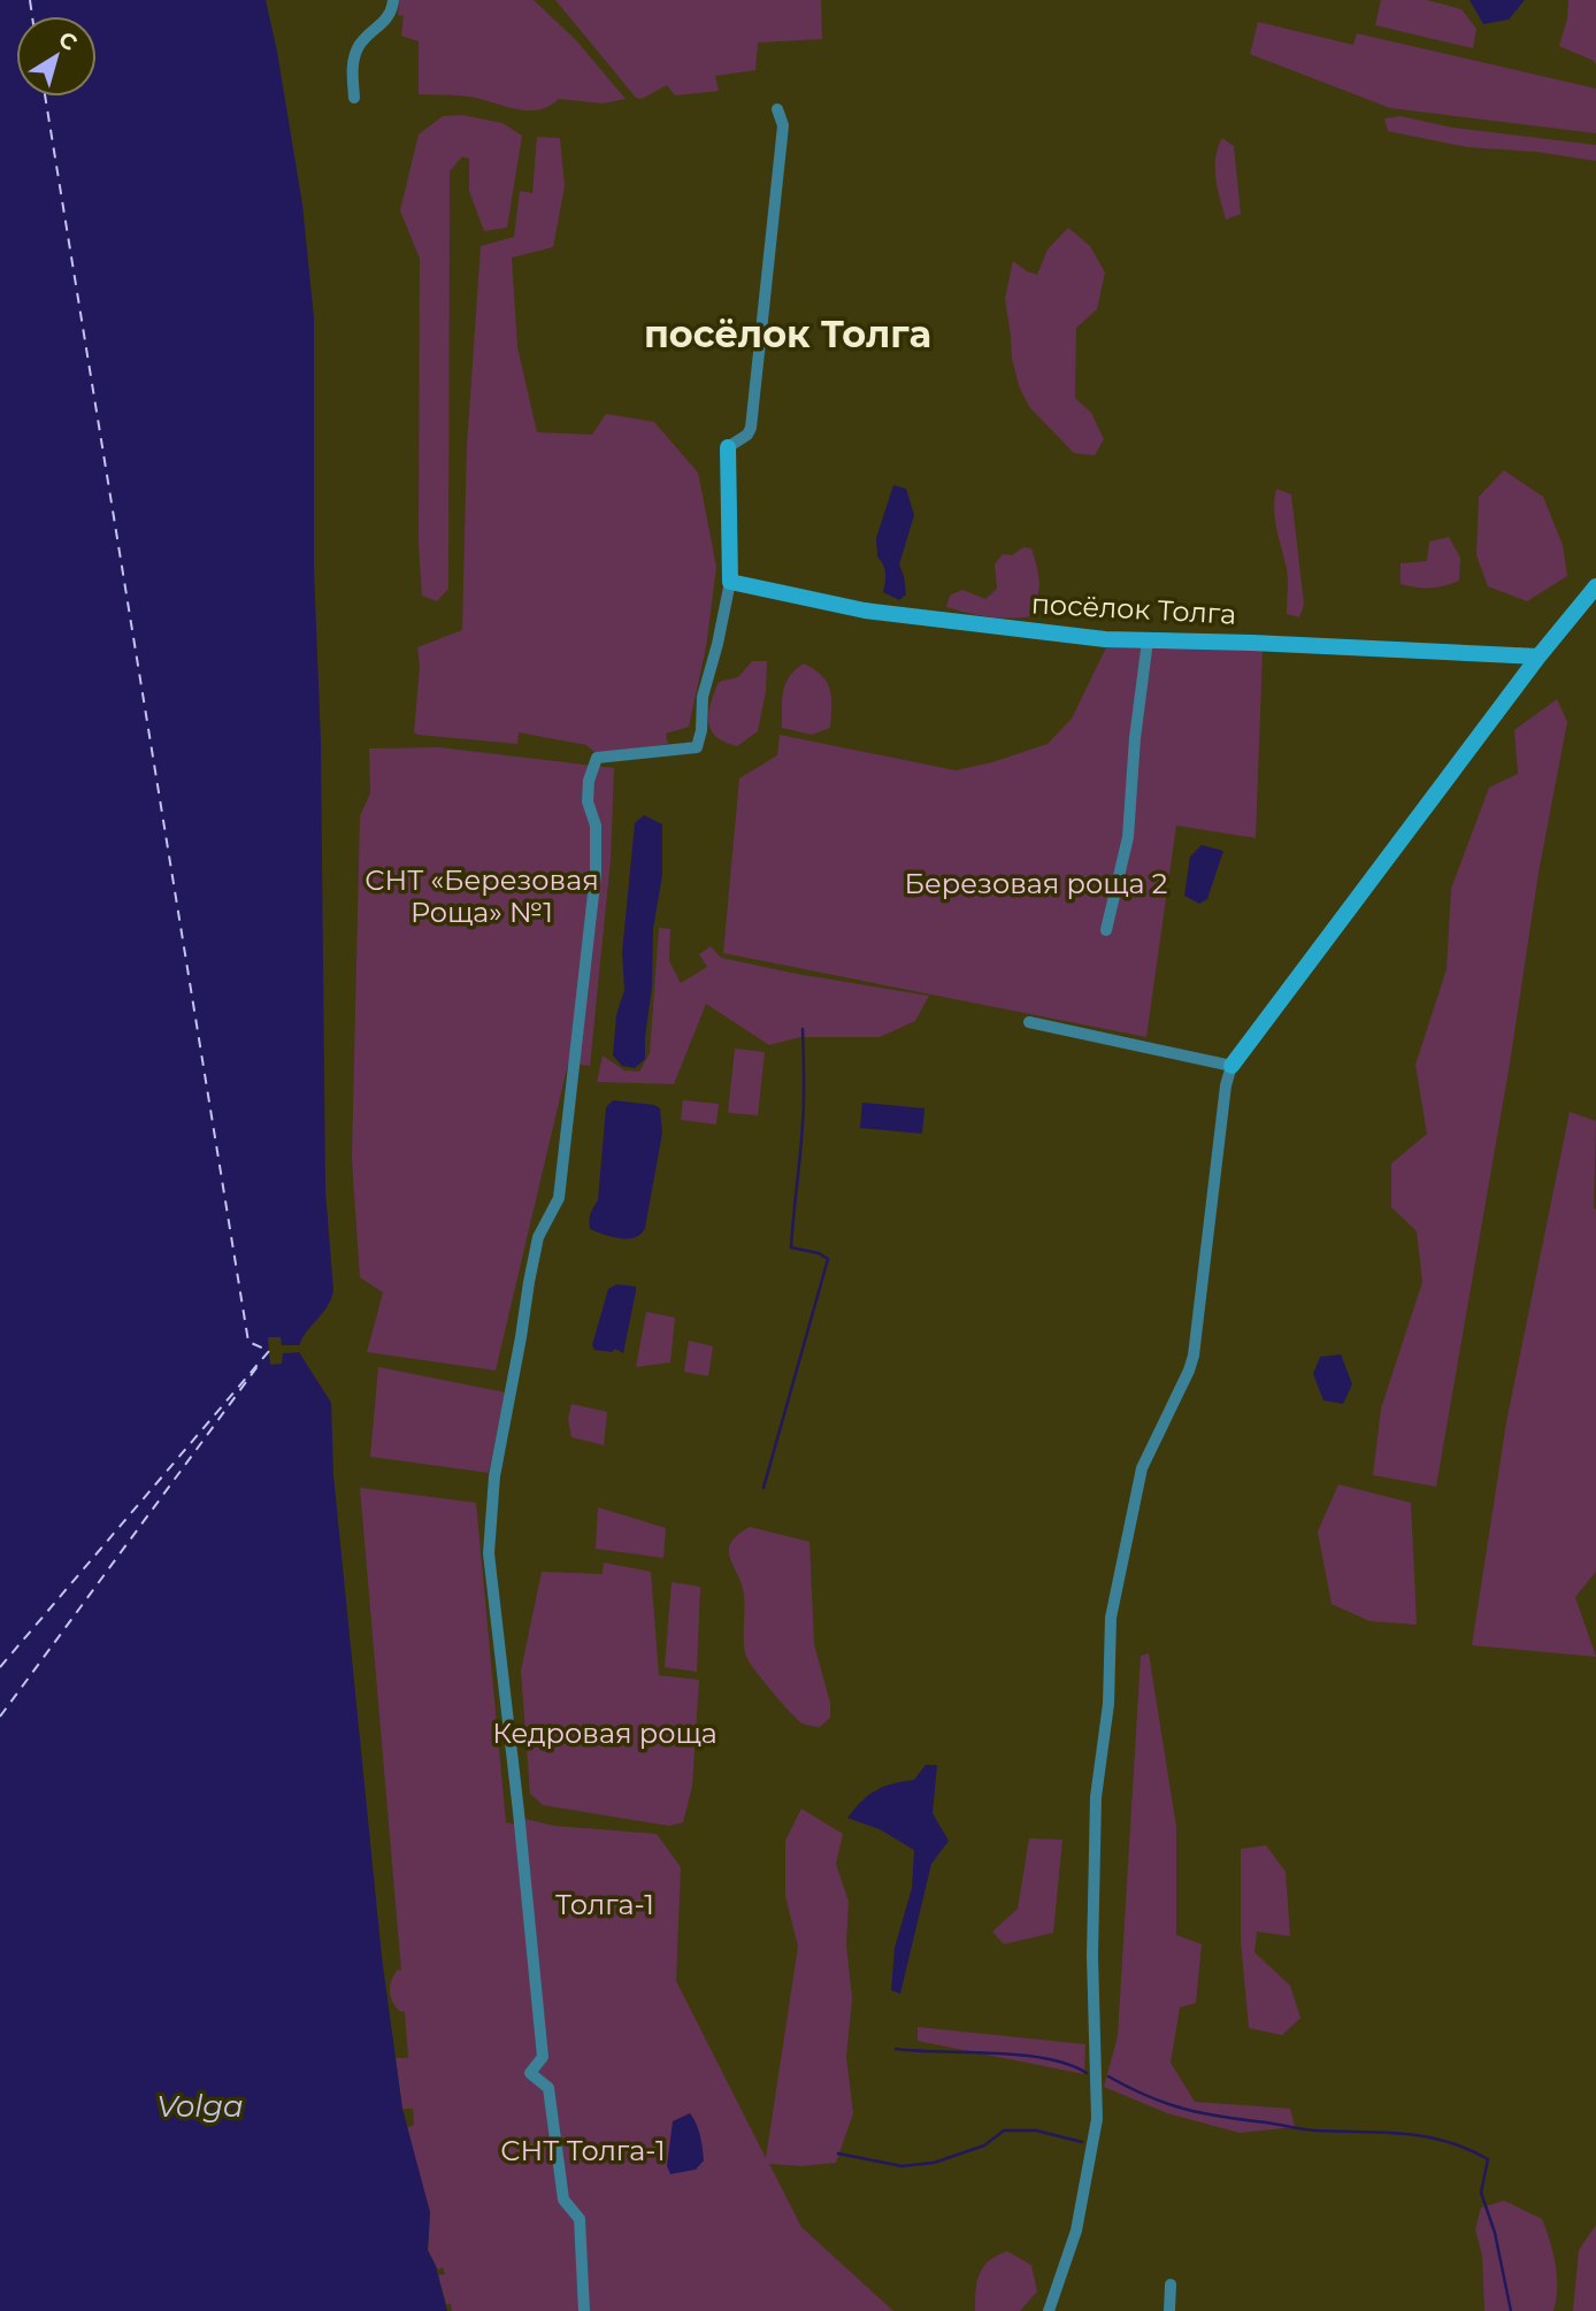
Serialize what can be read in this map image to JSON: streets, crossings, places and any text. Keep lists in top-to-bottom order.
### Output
{
  "streets": {
    "street": ["посёлок Толга"]
  },
  "districts": ["посёлок Толга"],
  "water": ["Volga"],
  "parks": [
    "СНТ «Березовая Роща» №1",
    "Березовая роща 2",
    "Кедровая роща",
    "Толга-1",
    "СНТ Толга-1"
  ],
  "north": "top right"
}
